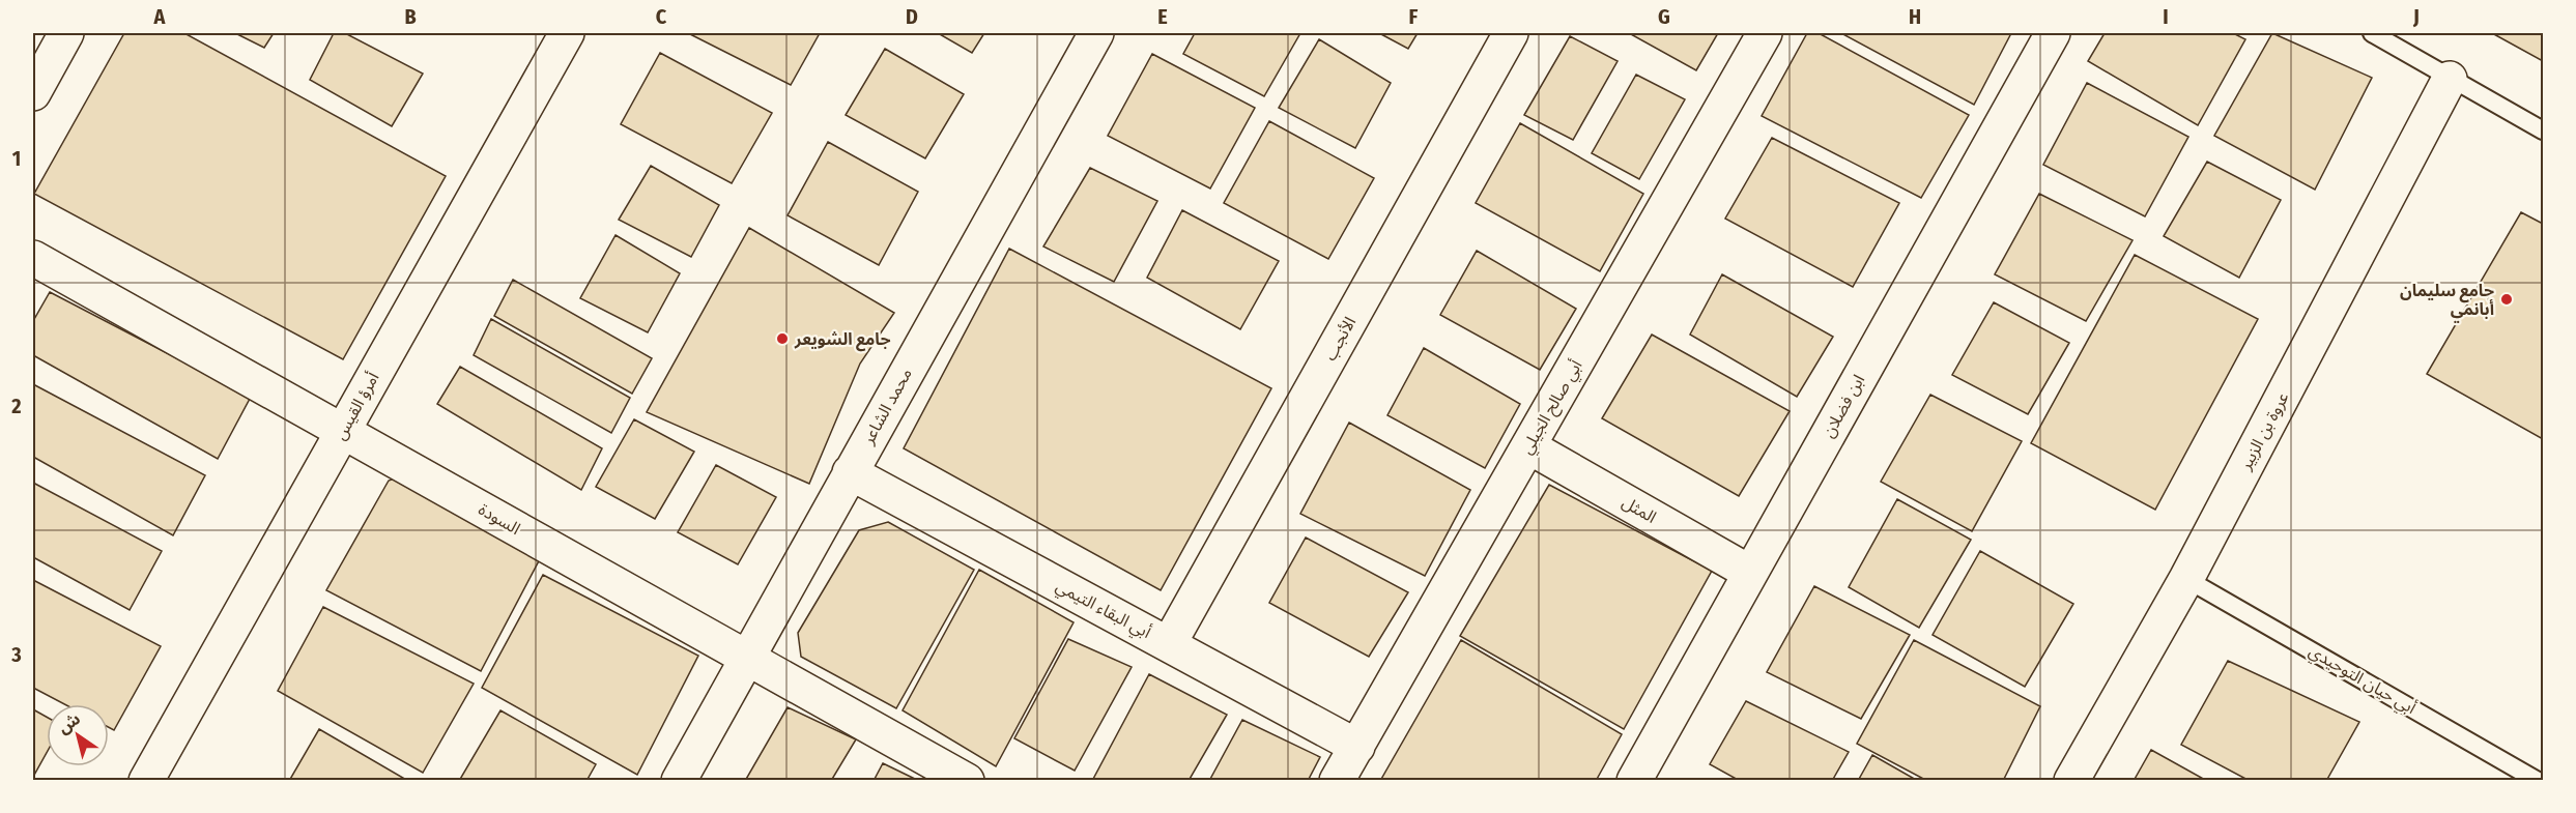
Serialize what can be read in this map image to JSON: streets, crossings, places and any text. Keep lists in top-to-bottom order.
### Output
{
  "streets": {
    "street": [
      "الأنجب",
      "أمرؤ القيس",
      "محمد الشاعر",
      "ابن فضلان",
      "أبي صالح الجيلي",
      "عروة بن الزبير",
      "المثل",
      "السودة",
      "أبي البقاء التيمي"
    ],
    "lane": ["أبي حيان التوحيدي"]
  },
  "crossings": [
    ["الأنجب", "أبي البقاء التيمي"],
    ["أمرؤ القيس", "السودة"],
    ["محمد الشاعر", "السودة"],
    ["محمد الشاعر", "أبي البقاء التيمي"],
    ["ابن فضلان", "المثل"],
    ["أبي صالح الجيلي", "المثل"],
    ["أبي صالح الجيلي", "أبي البقاء التيمي"],
    ["عروة بن الزبير", "أبي حيان التوحيدي"]
  ],
  "places": ["جامع سليمان أبانمي", "جامع الشويعر"],
  "north": "top left",
  "grid": {
    "columns": [
      "A",
      "B",
      "C",
      "D",
      "E",
      "F",
      "G",
      "H",
      "I",
      "J"
    ],
    "rows": ["1", "2", "3"]
  }
}
